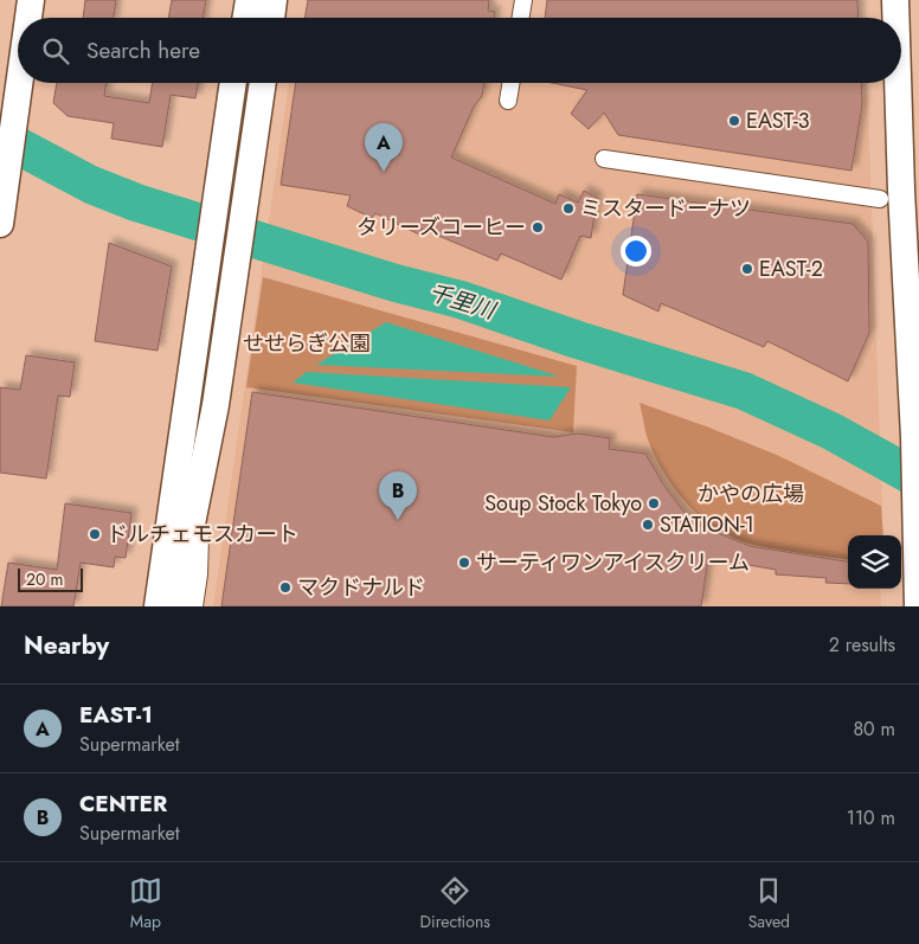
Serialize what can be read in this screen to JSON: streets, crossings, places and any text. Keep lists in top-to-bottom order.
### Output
{
  "water": ["千里川"],
  "parks": ["せせらぎ公園", "かやの広場"],
  "places": [
    "EAST-3",
    "ミスタードーナツ",
    "タリーズコーヒー",
    "EAST-2",
    "Soup Stock Tokyo",
    "STATION-1",
    "ドルチェモスカート",
    "サーティワンアイスクリーム",
    "マクドナルド"
  ],
  "scale_bar": "20 m",
  "page": {
    "search": "Search here",
    "pins": ["A", "B"],
    "scale": "20 m",
    "heading": ["Nearby", "2 results"],
    "list": [
      {
        "mark": "A",
        "name": "EAST-1",
        "note": "Supermarket",
        "value": "80 m"
      },
      {
        "mark": "B",
        "name": "CENTER",
        "note": "Supermarket",
        "value": "110 m"
      }
    ],
    "nav": ["Map", "Directions", "Saved"]
  }
}
